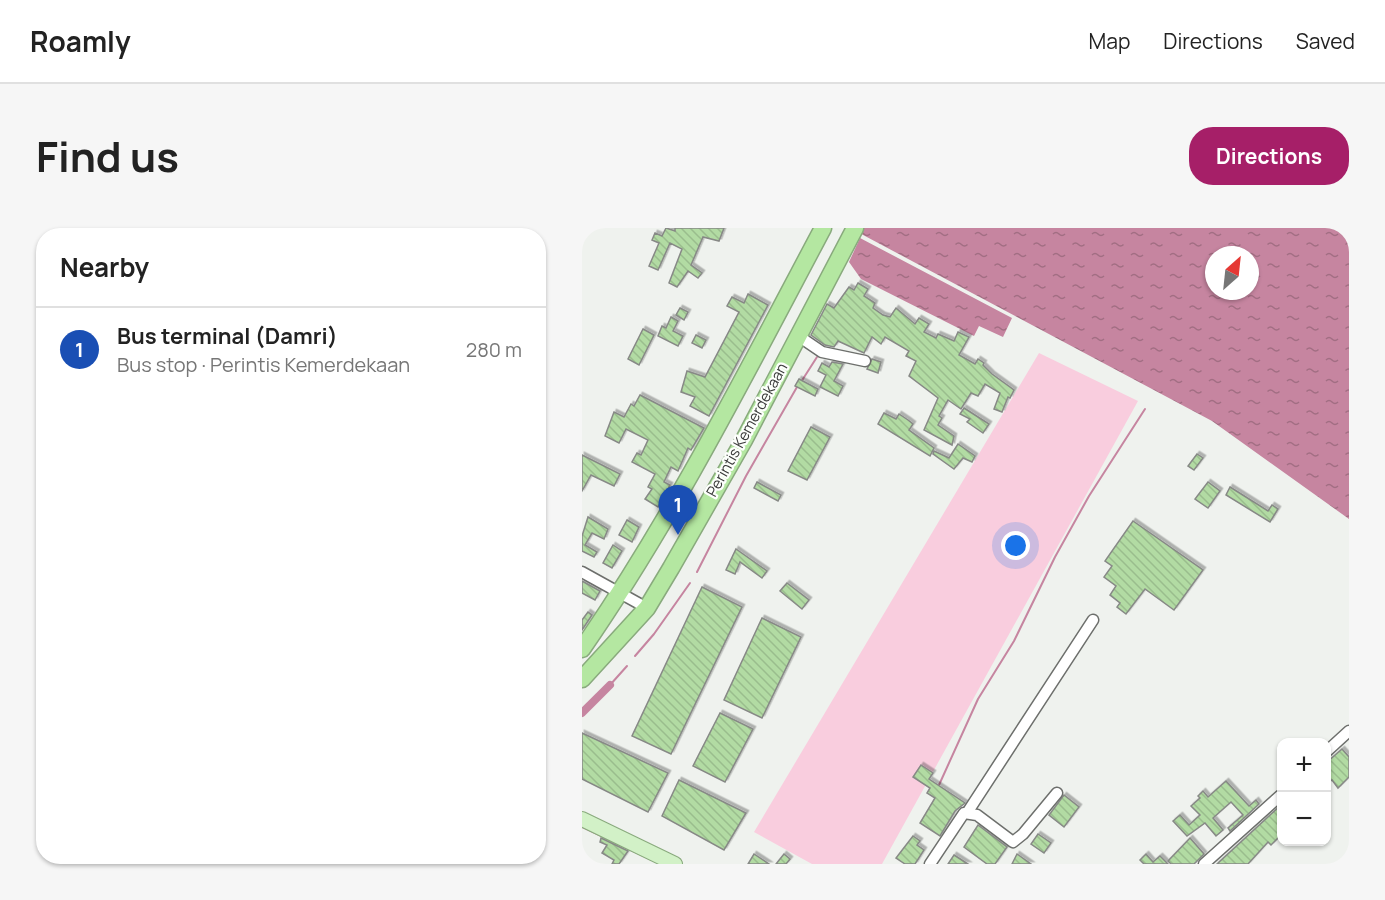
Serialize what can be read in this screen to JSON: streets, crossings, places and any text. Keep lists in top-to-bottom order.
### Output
{
  "streets": {
    "highway": ["Perintis Kemerdekaan"]
  },
  "north": "top right",
  "page": {
    "header": "Roamly",
    "nav": ["Map", "Directions", "Saved"],
    "title": "Find us",
    "buttons": "Directions",
    "heading": "Nearby",
    "list": [
      {
        "mark": "1",
        "name": "Bus terminal (Damri)",
        "note": "Bus stop · Perintis Kemerdekaan",
        "value": "280 m"
      }
    ],
    "pins": "1",
    "map_buttons": ["+", "−"]
  }
}
